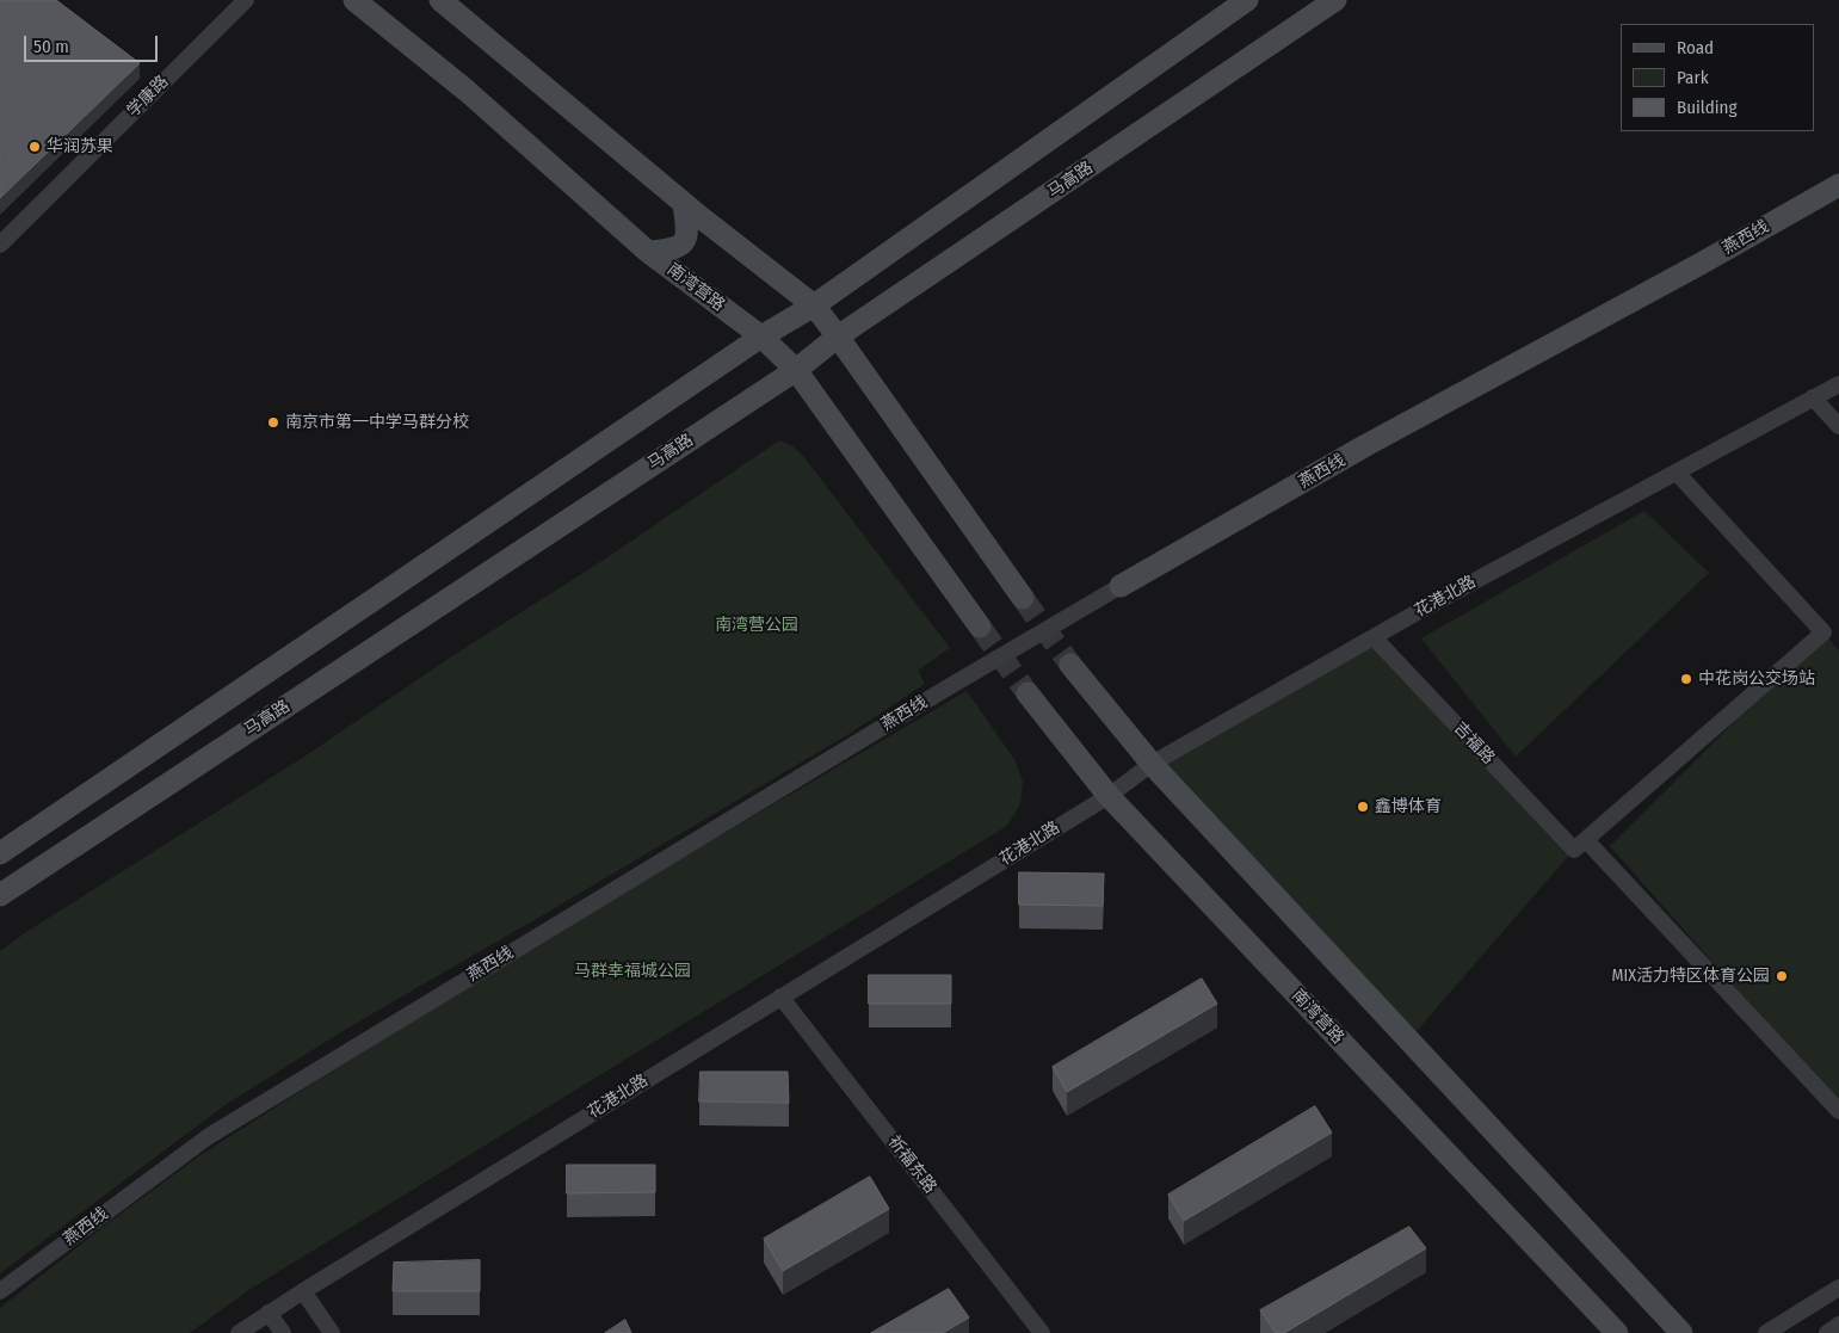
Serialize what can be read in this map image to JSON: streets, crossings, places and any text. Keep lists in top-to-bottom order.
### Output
{
  "streets": {
    "main road": ["马高路", "燕西线", "南湾营路"],
    "street": [
      "学康路",
      "花港北路",
      "吉福路",
      "祈福东路"
    ]
  },
  "crossings": [
    ["马高路", "南湾营路"],
    ["南湾营路", "花港北路"],
    ["花港北路", "吉福路"],
    ["花港北路", "祈福东路"]
  ],
  "parks": ["南湾营公园", "马群幸福城公园"],
  "places": [
    "华润苏果",
    "南京市第一中学马群分校",
    "中花岗公交场站",
    "鑫博体育",
    "MIX活力特区体育公园"
  ],
  "legend": ["Road", "Park", "Building"],
  "scale_bar": "50 m"
}
